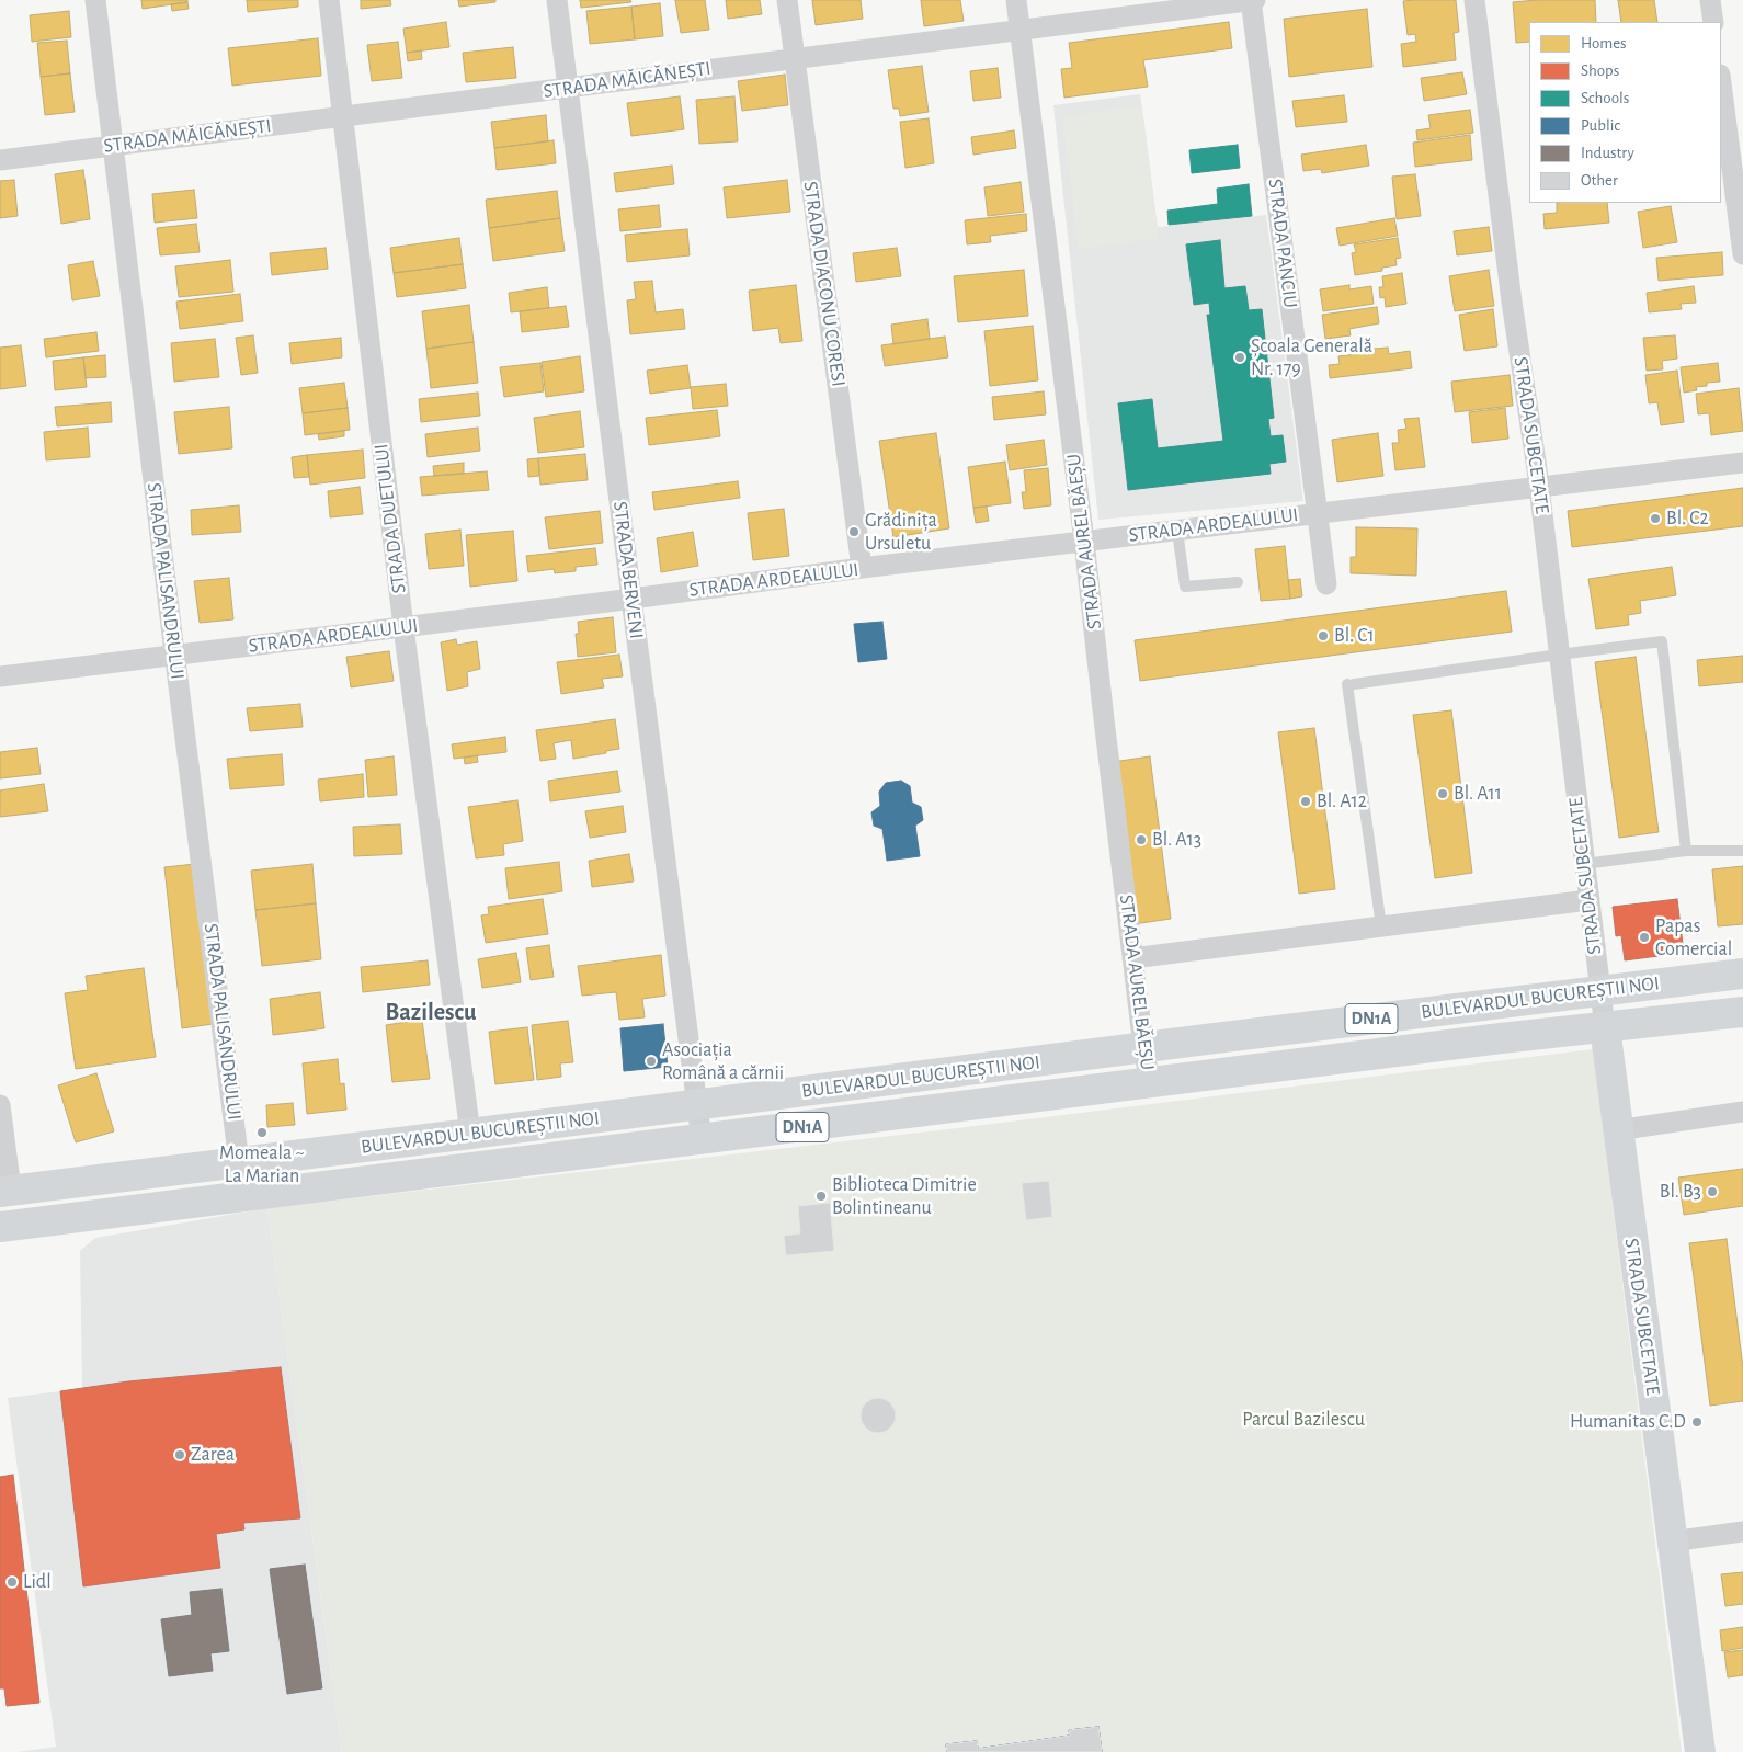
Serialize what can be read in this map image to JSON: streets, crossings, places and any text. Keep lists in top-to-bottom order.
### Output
{
  "streets": {
    "main road": ["STRADA SUBCETATE", "BULEVARDUL BUCUREȘTII NOI", "DN1A"],
    "street": [
      "STRADA MĂICĂNEȘTI",
      "STRADA PANCIU",
      "STRADA DIACONU CORESI",
      "STRADA DUETULUI",
      "STRADA ARDEALULUI",
      "STRADA AUREL BĂEȘU",
      "STRADA BERVENI",
      "STRADA PALISANDRULUI"
    ]
  },
  "crossings": [
    ["STRADA MĂICĂNEȘTI", "STRADA PANCIU"],
    ["STRADA MĂICĂNEȘTI", "STRADA DIACONU CORESI"],
    ["STRADA MĂICĂNEȘTI", "STRADA DUETULUI"],
    ["STRADA MĂICĂNEȘTI", "STRADA AUREL BĂEȘU"],
    ["STRADA MĂICĂNEȘTI", "STRADA BERVENI"],
    ["STRADA MĂICĂNEȘTI", "STRADA PALISANDRULUI"],
    ["STRADA PANCIU", "STRADA ARDEALULUI"],
    ["STRADA DIACONU CORESI", "STRADA ARDEALULUI"],
    ["STRADA SUBCETATE", "STRADA ARDEALULUI"],
    ["STRADA SUBCETATE", "BULEVARDUL BUCUREȘTII NOI"],
    ["STRADA DUETULUI", "STRADA ARDEALULUI"],
    ["STRADA DUETULUI", "BULEVARDUL BUCUREȘTII NOI"],
    ["STRADA ARDEALULUI", "STRADA AUREL BĂEȘU"],
    ["STRADA ARDEALULUI", "STRADA BERVENI"],
    ["STRADA ARDEALULUI", "STRADA PALISANDRULUI"],
    ["STRADA AUREL BĂEȘU", "BULEVARDUL BUCUREȘTII NOI"],
    ["STRADA BERVENI", "BULEVARDUL BUCUREȘTII NOI"],
    ["STRADA PALISANDRULUI", "BULEVARDUL BUCUREȘTII NOI"]
  ],
  "districts": ["Bazilescu"],
  "parks": ["Parcul Bazilescu"],
  "places": [
    "Școala Generală Nr. 179",
    "Bl. C2",
    "Grădinița Ursuletu",
    "Bl. C1",
    "Bl. A11",
    "Bl. A12",
    "Bl. A13",
    "Papas Comercial",
    "Asociația Română a cărnii",
    "Momeala ~ La Marian",
    "Bl. B3",
    "Biblioteca Dimitrie Bolintineanu",
    "Humanitas C.D",
    "Zarea",
    "Lidl"
  ],
  "legend": [
    "Homes",
    "Shops",
    "Schools",
    "Public",
    "Industry",
    "Other"
  ]
}
